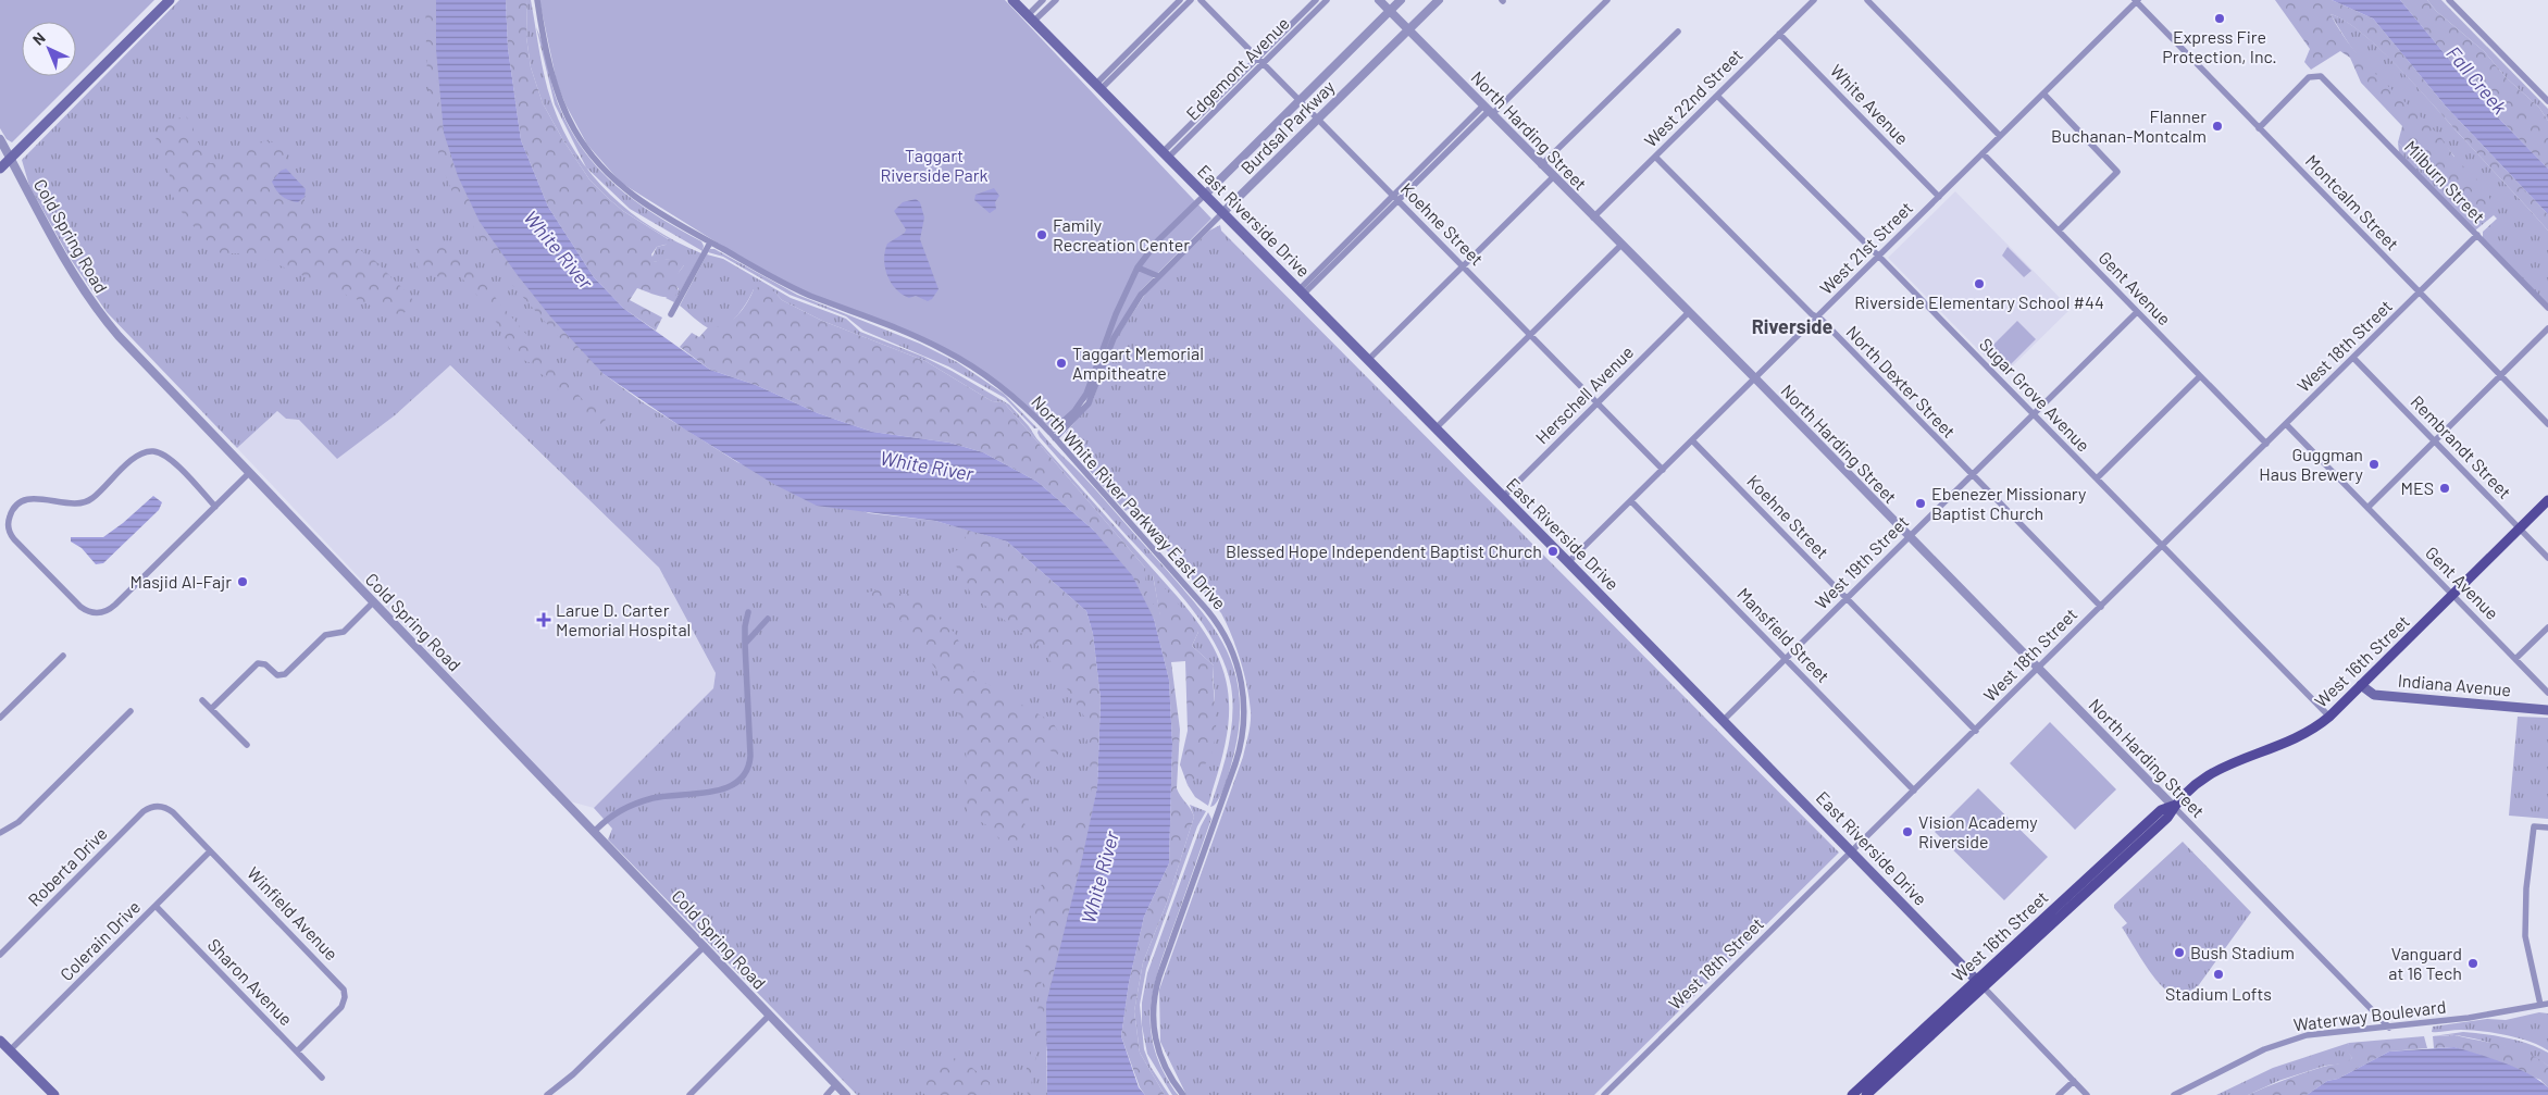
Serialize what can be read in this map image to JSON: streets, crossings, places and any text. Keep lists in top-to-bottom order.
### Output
{
  "streets": {
    "main road": ["East Riverside Drive", "West 16th Street", "Indiana Avenue"],
    "street": [
      "Edgemont Avenue",
      "West 22nd Street",
      "White Avenue",
      "Burdsal Parkway",
      "North Harding Street",
      "Milburn Street",
      "Montcalm Street",
      "Koehne Street",
      "Cold Spring Road",
      "West 21st Street",
      "Gent Avenue",
      "West 18th Street",
      "North Dexter Street",
      "Herschell Avenue",
      "Sugar Grove Avenue",
      "Rembrandt Street",
      "North White River Parkway East Drive",
      "West 19th Street",
      "Mansfield Street",
      "Roberta Drive",
      "Winfield Avenue",
      "Colerain Drive",
      "Sharon Avenue",
      "Waterway Boulevard"
    ]
  },
  "crossings": [
    ["Edgemont Avenue", "East Riverside Drive"],
    ["Edgemont Avenue", "Koehne Street"],
    ["West 22nd Street", "White Avenue"],
    ["West 22nd Street", "North Harding Street"],
    ["West 22nd Street", "North Dexter Street"],
    ["West 22nd Street", "Sugar Grove Avenue"],
    ["White Avenue", "West 21st Street"],
    ["Burdsal Parkway", "North Harding Street"],
    ["Burdsal Parkway", "East Riverside Drive"],
    ["Burdsal Parkway", "Koehne Street"],
    ["Burdsal Parkway", "North White River Parkway East Drive"],
    ["North Harding Street", "West 21st Street"],
    ["North Harding Street", "West 18th Street"],
    ["North Harding Street", "Herschell Avenue"],
    ["North Harding Street", "West 19th Street"],
    ["North Harding Street", "West 16th Street"],
    ["North Harding Street", "Waterway Boulevard"],
    ["Milburn Street", "Montcalm Street"],
    ["Milburn Street", "West 18th Street"],
    ["Montcalm Street", "West 21st Street"],
    ["Montcalm Street", "West 18th Street"],
    ["East Riverside Drive", "West 21st Street"],
    ["East Riverside Drive", "West 18th Street"],
    ["East Riverside Drive", "Herschell Avenue"],
    ["East Riverside Drive", "West 19th Street"],
    ["East Riverside Drive", "West 16th Street"],
    ["Koehne Street", "West 21st Street"],
    ["Koehne Street", "West 18th Street"],
    ["Koehne Street", "Herschell Avenue"],
    ["Koehne Street", "West 19th Street"],
    ["West 21st Street", "Gent Avenue"],
    ["West 21st Street", "North Dexter Street"],
    ["West 21st Street", "Sugar Grove Avenue"],
    ["West 21st Street", "Mansfield Street"],
    ["Gent Avenue", "West 18th Street"],
    ["Gent Avenue", "West 19th Street"],
    ["Gent Avenue", "West 16th Street"],
    ["West 18th Street", "North Dexter Street"],
    ["West 18th Street", "Sugar Grove Avenue"],
    ["West 18th Street", "Rembrandt Street"],
    ["West 18th Street", "Mansfield Street"],
    ["North Dexter Street", "West 19th Street"],
    ["Sugar Grove Avenue", "West 19th Street"],
    ["Sugar Grove Avenue", "West 16th Street"],
    ["Rembrandt Street", "West 16th Street"],
    ["West 19th Street", "Mansfield Street"],
    ["West 16th Street", "Indiana Avenue"],
    ["Roberta Drive", "Winfield Avenue"],
    ["Winfield Avenue", "Colerain Drive"],
    ["Winfield Avenue", "Sharon Avenue"],
    ["Colerain Drive", "Sharon Avenue"]
  ],
  "districts": ["Riverside"],
  "water": ["Fall Creek", "White River"],
  "parks": ["Taggart Riverside Park"],
  "places": {
    "other": [
      "Express Fire Protection, Inc.",
      "Flanner Buchanan-Montcalm",
      "Family Recreation Center",
      "Riverside Elementary School #44",
      "Taggart Memorial Ampitheatre",
      "Guggman Haus Brewery",
      "MES",
      "Ebenezer Missionary Baptist Church",
      "Blessed Hope Independent Baptist Church",
      "Masjid Al-Fajr",
      "Vision Academy Riverside",
      "Bush Stadium",
      "Vanguard at 16 Tech",
      "Stadium Lofts"
    ],
    "health": ["Larue D. Carter Memorial Hospital"]
  },
  "north": "top left"
}
